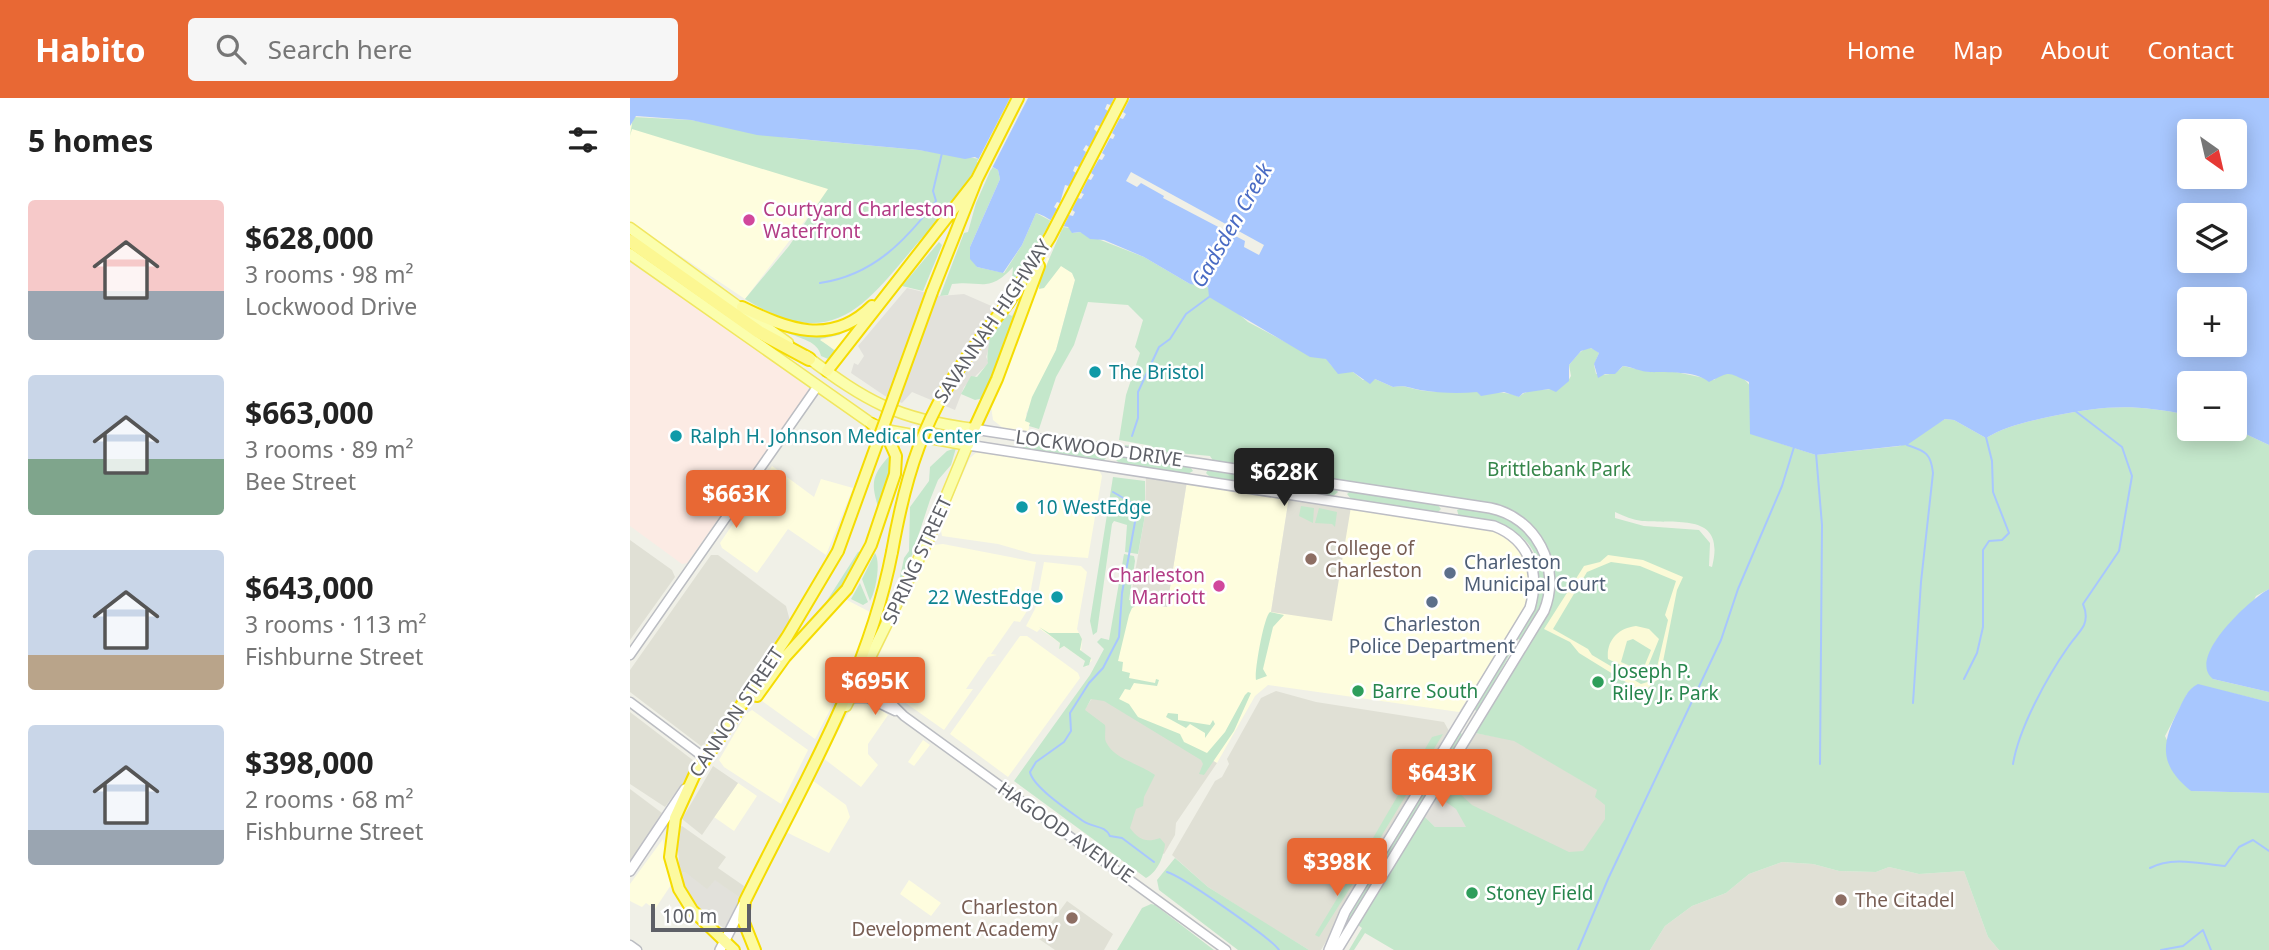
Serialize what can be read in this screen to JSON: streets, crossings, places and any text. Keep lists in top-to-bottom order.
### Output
{
  "streets": {
    "highway": ["SAVANNAH HIGHWAY", "SPRING STREET", "CANNON STREET"],
    "main road": ["LOCKWOOD DRIVE"],
    "street": ["HAGOOD AVENUE"]
  },
  "crossings": [
    ["SAVANNAH HIGHWAY", "SPRING STREET"],
    ["LOCKWOOD DRIVE", "SPRING STREET"],
    ["SPRING STREET", "HAGOOD AVENUE"]
  ],
  "water": ["Gadsden Creek"],
  "parks": ["Brittlebank Park"],
  "places": [
    "Courtyard Charleston Waterfront",
    "The Bristol",
    "Ralph H. Johnson Medical Center",
    "10 WestEdge",
    "College of Charleston",
    "Charleston Municipal Court",
    "Charleston Marriott",
    "22 WestEdge",
    "Charleston Police Department",
    "Joseph P. Riley Jr. Park",
    "Barre South",
    "Stoney Field",
    "The Citadel",
    "Charleston Development Academy"
  ],
  "scale_bar": "100 m",
  "north": "bottom right",
  "page": {
    "header": "Habito",
    "search": "Search here",
    "nav": [
      "Home",
      "Map",
      "About",
      "Contact"
    ],
    "heading": "5 homes",
    "map_buttons": ["+", "−"],
    "list": [
      {
        "name": "$628,000",
        "note": "3 rooms · 98 m² · Lockwood Drive"
      },
      {
        "name": "$663,000",
        "note": "3 rooms · 89 m² · Bee Street"
      },
      {
        "name": "$643,000",
        "note": "3 rooms · 113 m² · Fishburne Street"
      },
      {
        "name": "$398,000",
        "note": "2 rooms · 68 m² · Fishburne Street"
      }
    ],
    "price": [
      "$628K",
      "$663K",
      "$695K",
      "$643K",
      "$398K"
    ],
    "scale": "100 m"
  }
}
